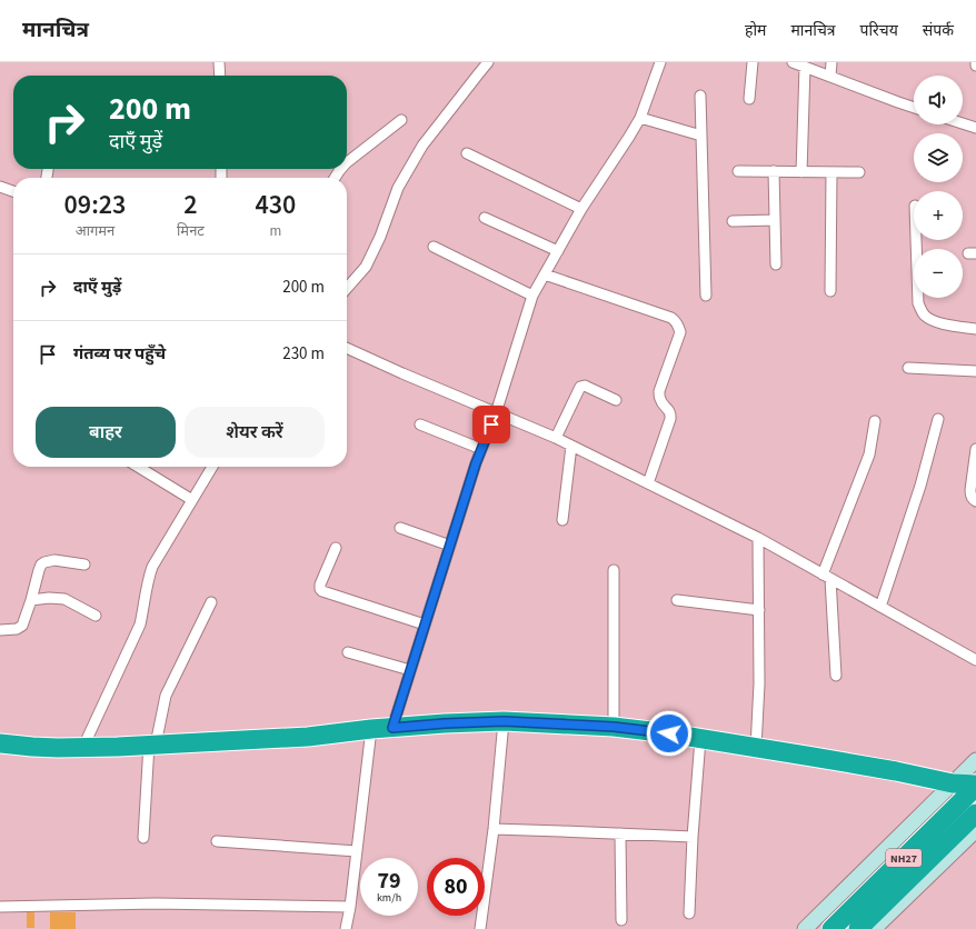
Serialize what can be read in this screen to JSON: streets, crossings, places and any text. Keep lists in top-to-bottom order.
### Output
{
  "streets": {
    "highway": ["NH27"]
  },
  "page": {
    "header": "मानचित्र",
    "nav": [
      "होम",
      "मानचित्र",
      "परिचय",
      "संपर्क"
    ],
    "map_buttons": ["+", "−"],
    "turn": ["200 m", "दाएँ मुड़ें"],
    "eta": [
      "09:23",
      "आगमन",
      "2",
      "मिनट",
      "430",
      "m"
    ],
    "list": [
      {
        "name": "दाएँ मुड़ें",
        "value": "200 m"
      },
      {
        "name": "गंतव्य पर पहुँचे",
        "value": "230 m"
      }
    ],
    "buttons": ["बाहर", "शेयर करें"],
    "speed": "79 km/h",
    "limit": "80"
  }
}
